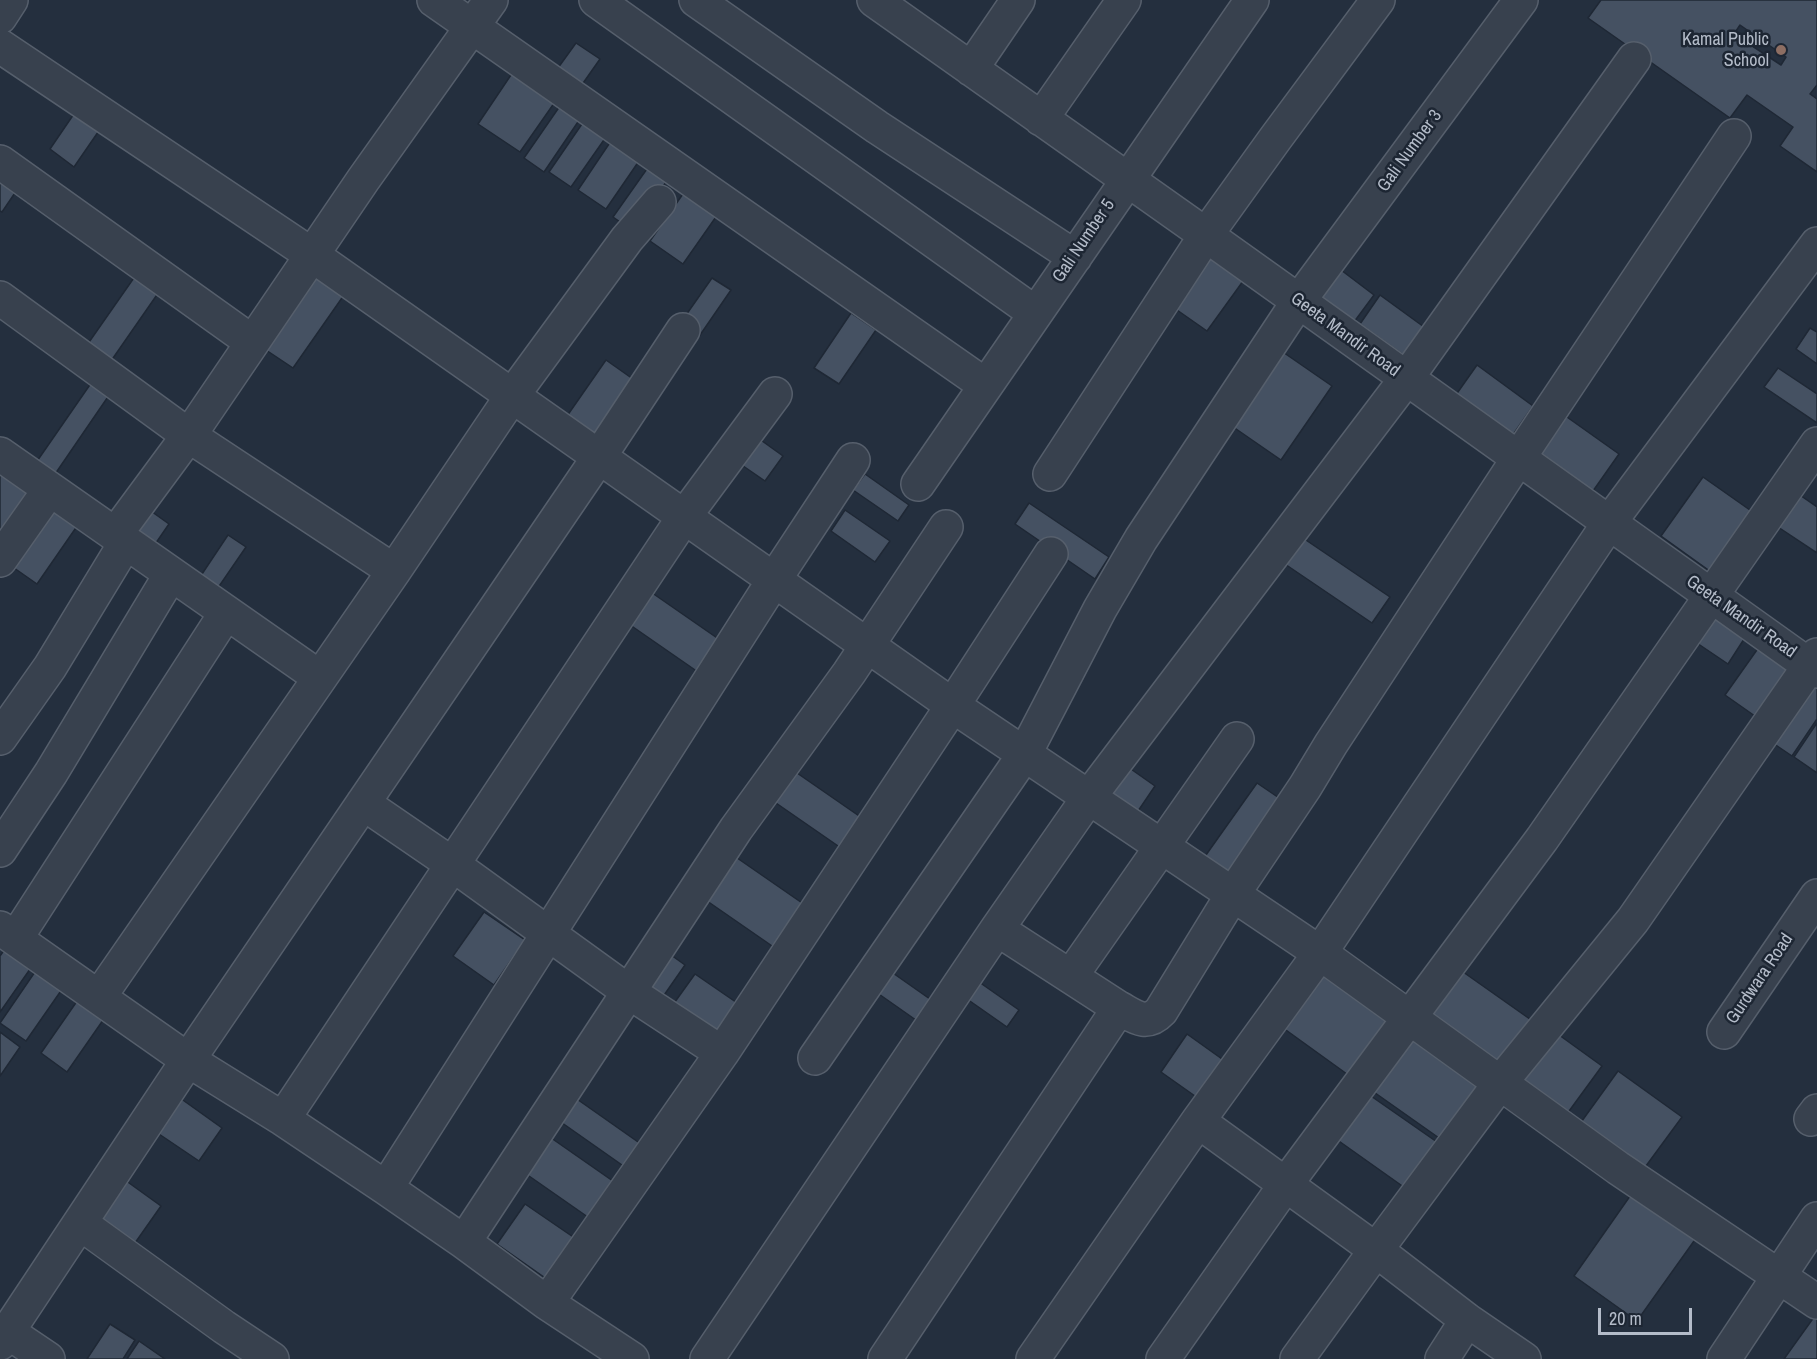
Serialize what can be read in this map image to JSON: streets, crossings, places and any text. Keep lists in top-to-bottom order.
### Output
{
  "streets": {
    "street": [
      "Gali Number 3",
      "Gali Number 5",
      "Geeta Mandir Road",
      "Gurdwara Road"
    ]
  },
  "crossings": [
    ["Gali Number 3", "Geeta Mandir Road"],
    ["Gali Number 5", "Geeta Mandir Road"]
  ],
  "places": ["Kamal Public School"],
  "scale_bar": "20 m"
}
